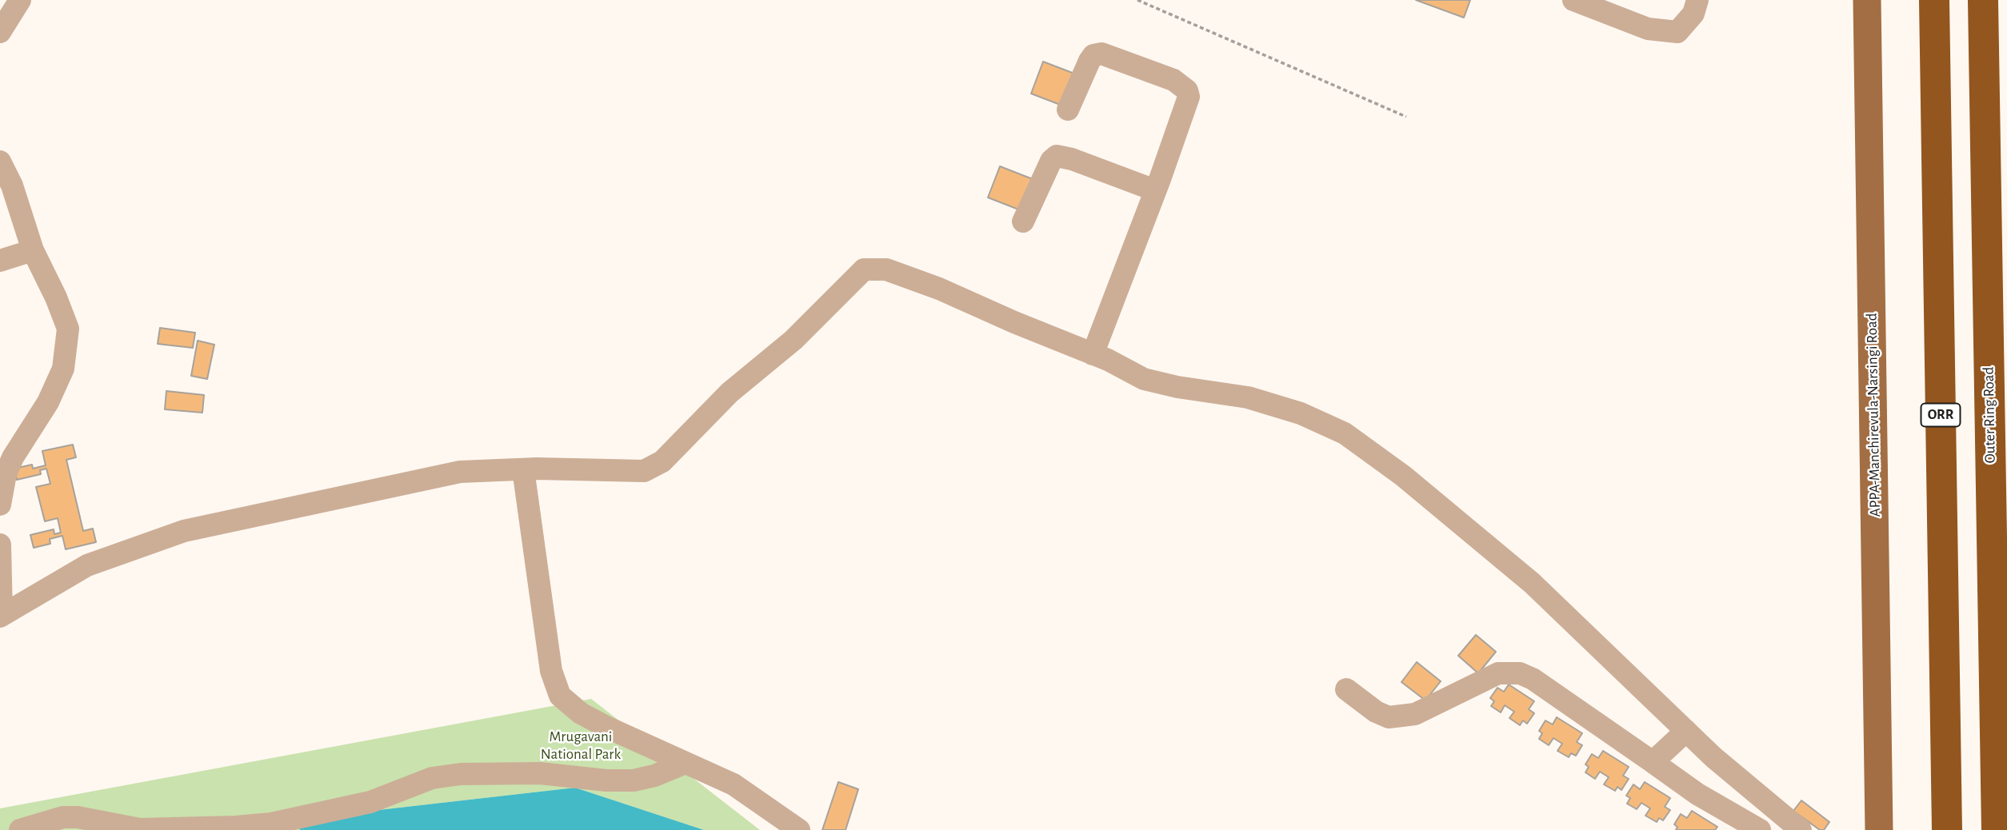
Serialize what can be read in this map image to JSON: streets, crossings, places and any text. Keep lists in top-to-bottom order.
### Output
{
  "streets": {
    "highway": ["ORR", "Outer Ring Road"],
    "main road": ["APPA-Manchirevula-Narsingi Road"]
  },
  "parks": ["Mrugavani National Park"]
}
